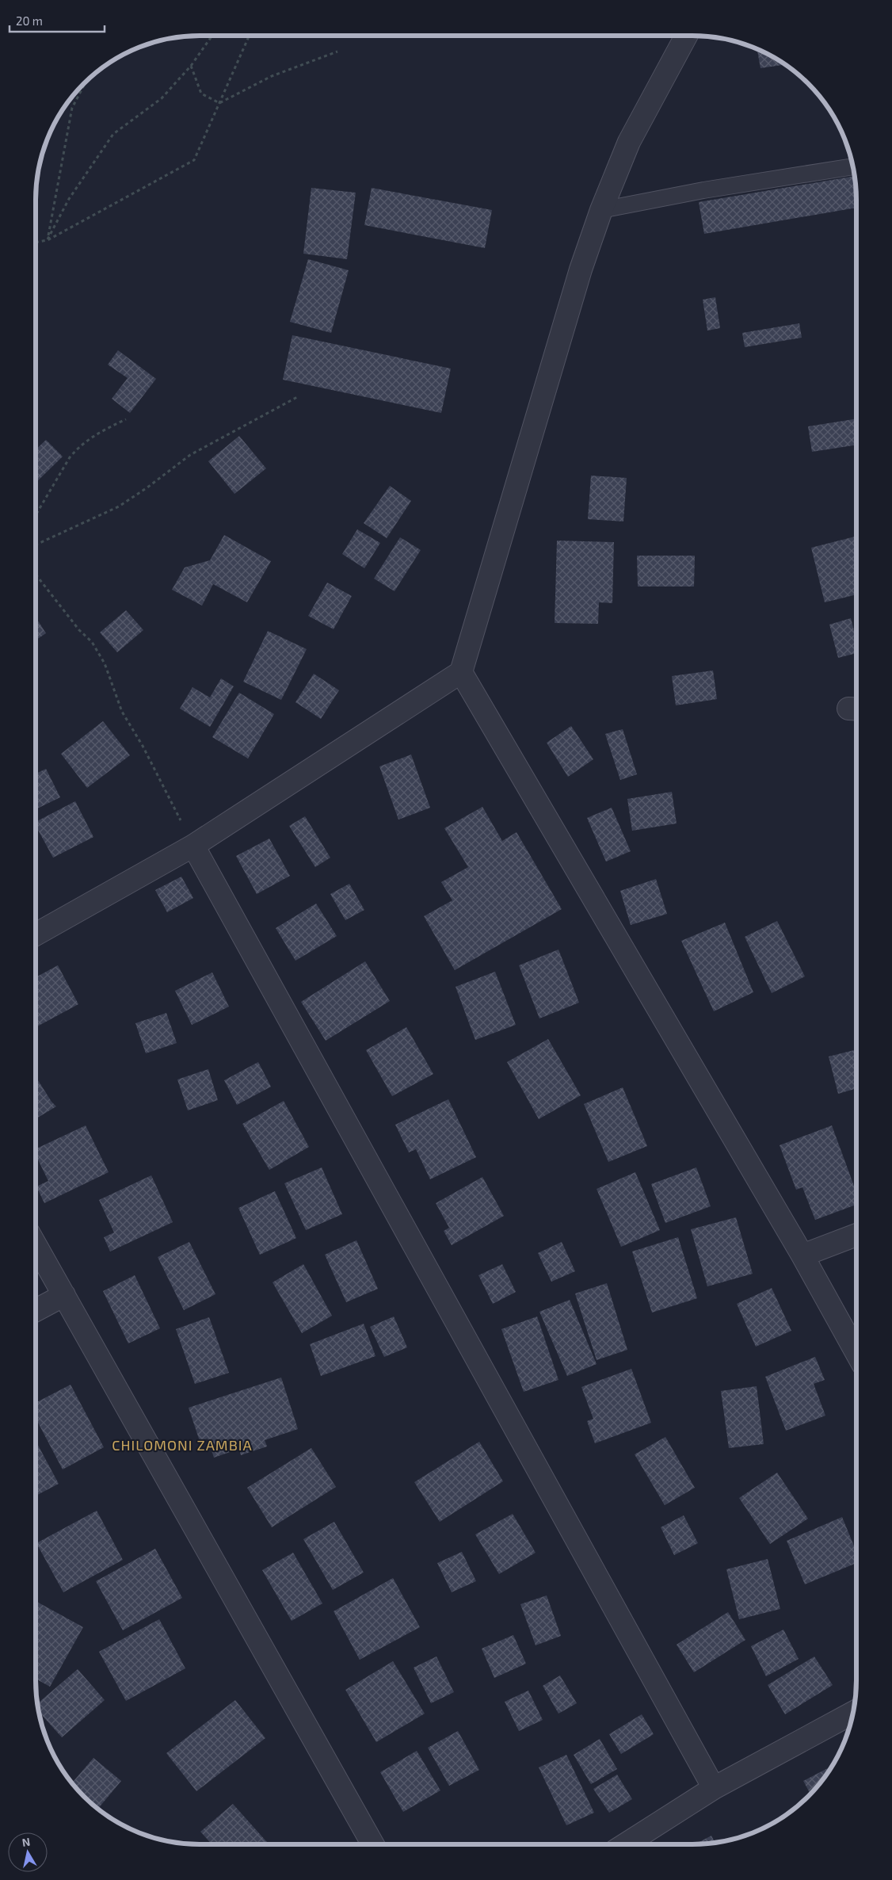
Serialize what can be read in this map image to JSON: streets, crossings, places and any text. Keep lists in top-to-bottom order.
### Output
{
  "districts": ["CHILOMONI ZAMBIA"],
  "scale_bar": "20 m",
  "north": "top"
}
